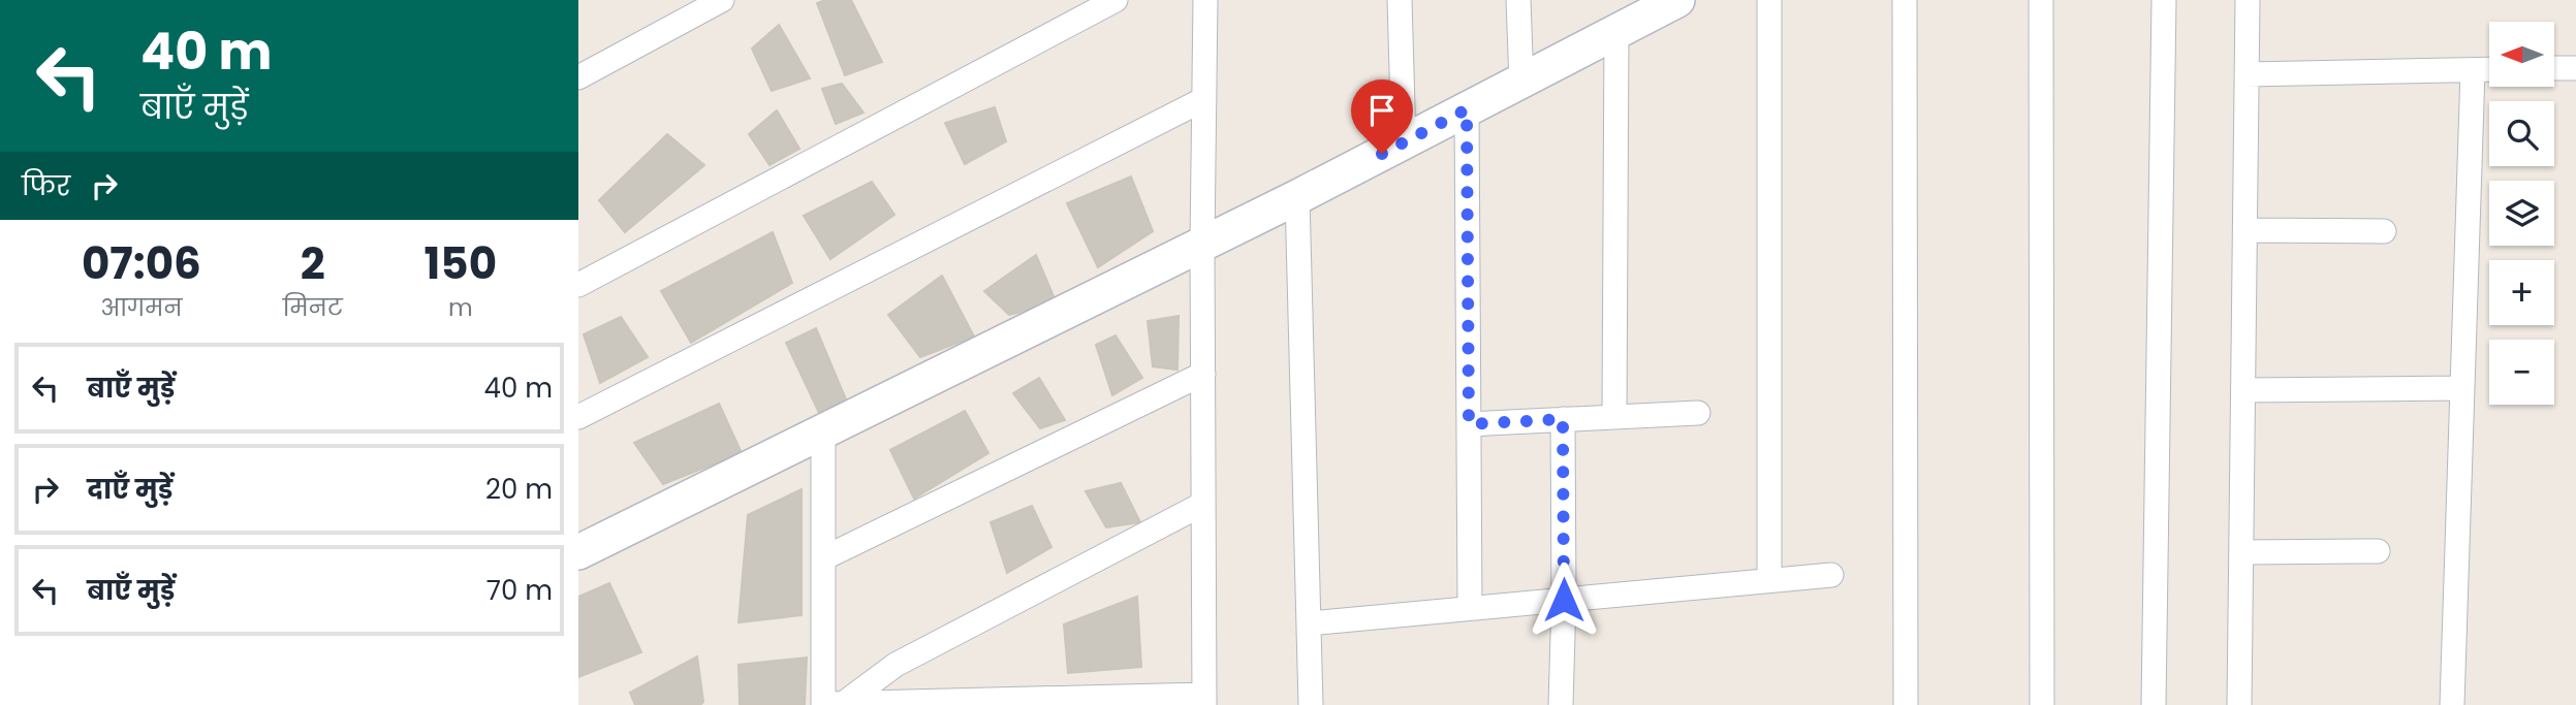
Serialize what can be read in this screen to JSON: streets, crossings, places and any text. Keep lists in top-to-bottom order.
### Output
{
  "north": "left",
  "page": {
    "turn": ["40 m", "बाएँ मुड़ें"],
    "map_buttons": ["+", "−"],
    "then": "फिर",
    "eta": [
      "07:06",
      "आगमन",
      "2",
      "मिनट",
      "150",
      "m"
    ],
    "list": [
      {
        "name": "बाएँ मुड़ें",
        "value": "40 m"
      },
      {
        "name": "दाएँ मुड़ें",
        "value": "20 m"
      },
      {
        "name": "बाएँ मुड़ें",
        "value": "70 m"
      }
    ]
  }
}
